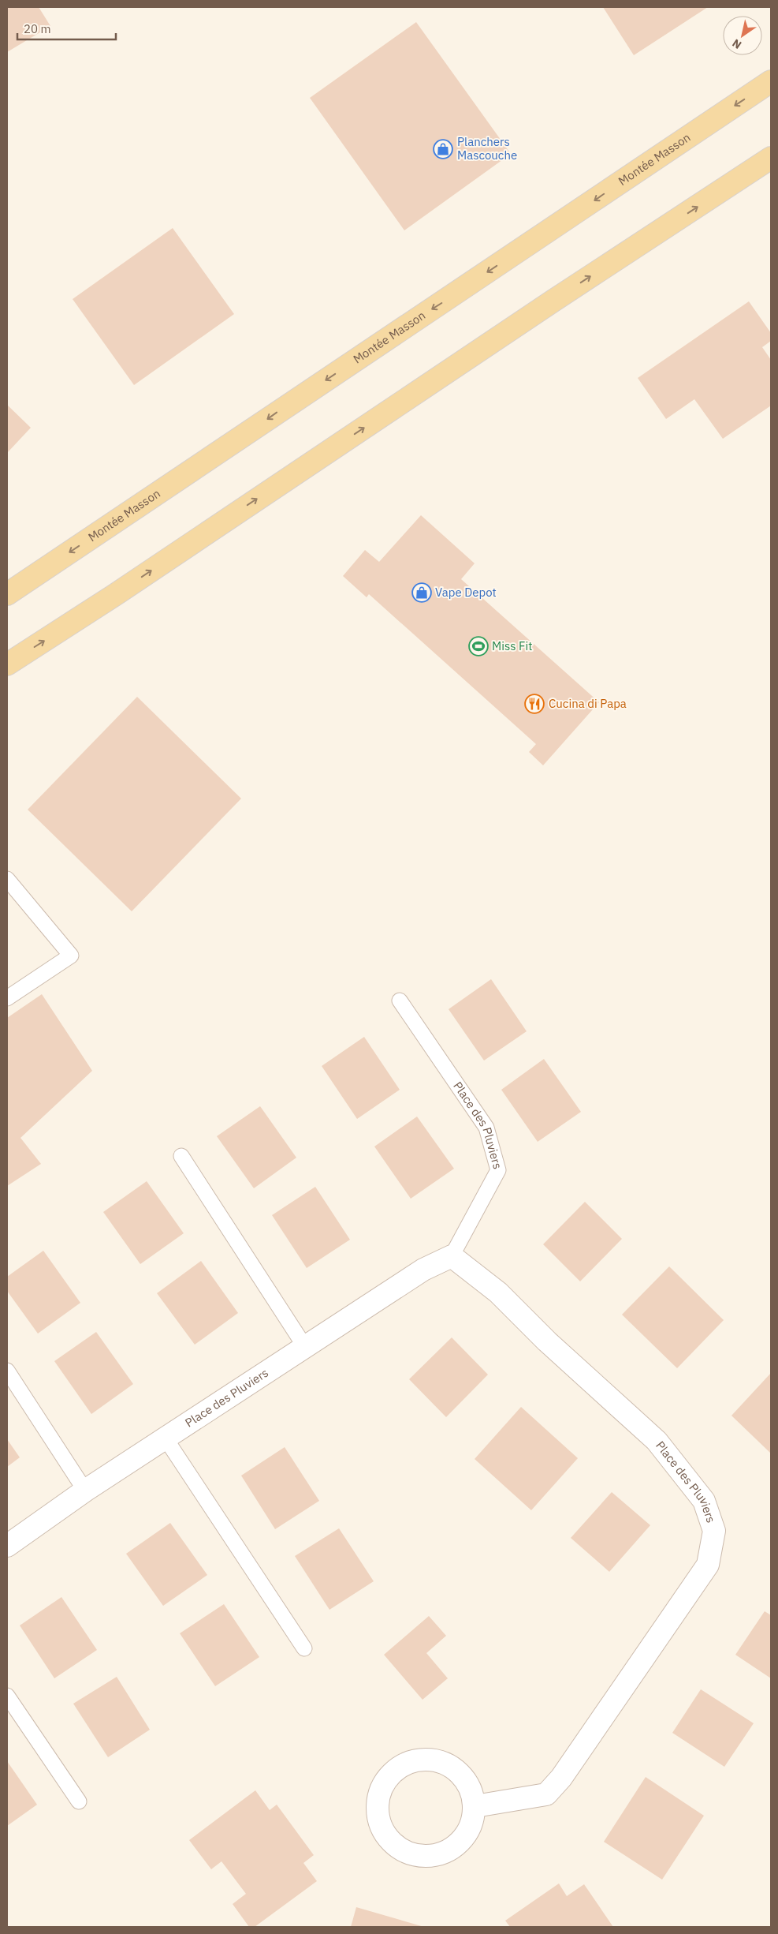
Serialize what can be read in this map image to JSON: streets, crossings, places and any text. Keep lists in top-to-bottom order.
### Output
{
  "streets": {
    "main road": ["Montée Masson"],
    "street": ["Place des Pluviers"]
  },
  "places": {
    "shop": ["Planchers Mascouche", "Vape Depot"],
    "sports": ["Miss Fit"],
    "restaurant": ["Cucina di Papa"]
  },
  "scale_bar": "20 m",
  "north": "bottom left"
}
